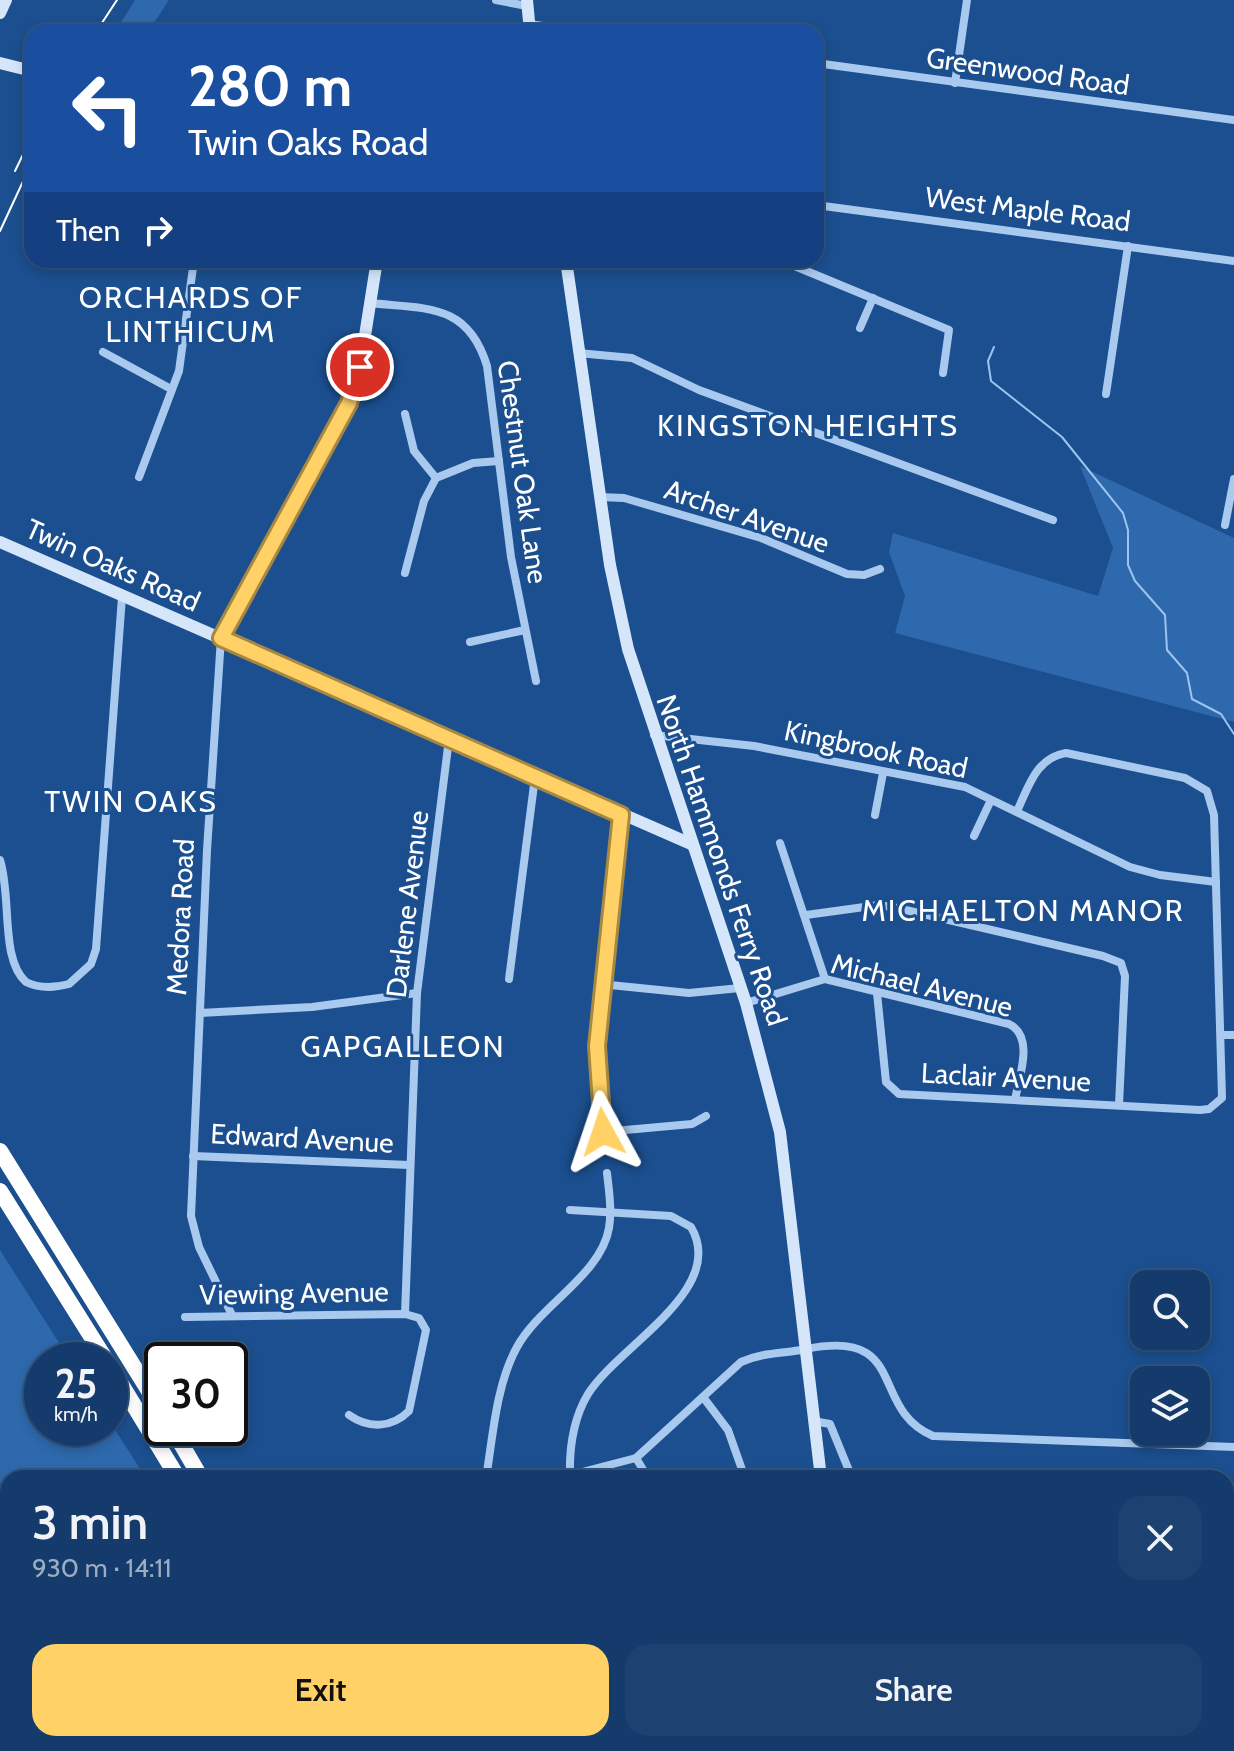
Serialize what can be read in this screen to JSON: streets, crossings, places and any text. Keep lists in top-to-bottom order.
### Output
{
  "streets": {
    "street": [
      "Greenwood Road",
      "West Maple Road",
      "Chestnut Oak Lane",
      "Archer Avenue",
      "Twin Oaks Road",
      "Kingbrook Road",
      "North Hammonds Ferry Road",
      "Darlene Avenue",
      "Medora Road",
      "Michael Avenue",
      "Laclair Avenue",
      "Edward Avenue",
      "Viewing Avenue"
    ]
  },
  "crossings": [
    ["Chestnut Oak Lane", "Medora Road"],
    ["Archer Avenue", "North Hammonds Ferry Road"],
    ["Twin Oaks Road", "North Hammonds Ferry Road"],
    ["Twin Oaks Road", "Darlene Avenue"],
    ["Twin Oaks Road", "Medora Road"],
    ["Kingbrook Road", "North Hammonds Ferry Road"],
    ["North Hammonds Ferry Road", "Michael Avenue"],
    ["Darlene Avenue", "Edward Avenue"],
    ["Darlene Avenue", "Viewing Avenue"],
    ["Medora Road", "Edward Avenue"],
    ["Medora Road", "Viewing Avenue"],
    ["Michael Avenue", "Laclair Avenue"]
  ],
  "districts": [
    "ORCHARDS OF LINTHICUM",
    "KINGSTON HEIGHTS",
    "TWIN OAKS",
    "MICHAELTON MANOR",
    "GAPGALLEON"
  ],
  "page": {
    "turn": ["280 m", "Twin Oaks Road"],
    "then": "Then",
    "speed": "25 km/h",
    "limit": "30",
    "heading": ["3 min", "930 m · 14:11"],
    "buttons": ["Exit", "Share"]
  }
}
